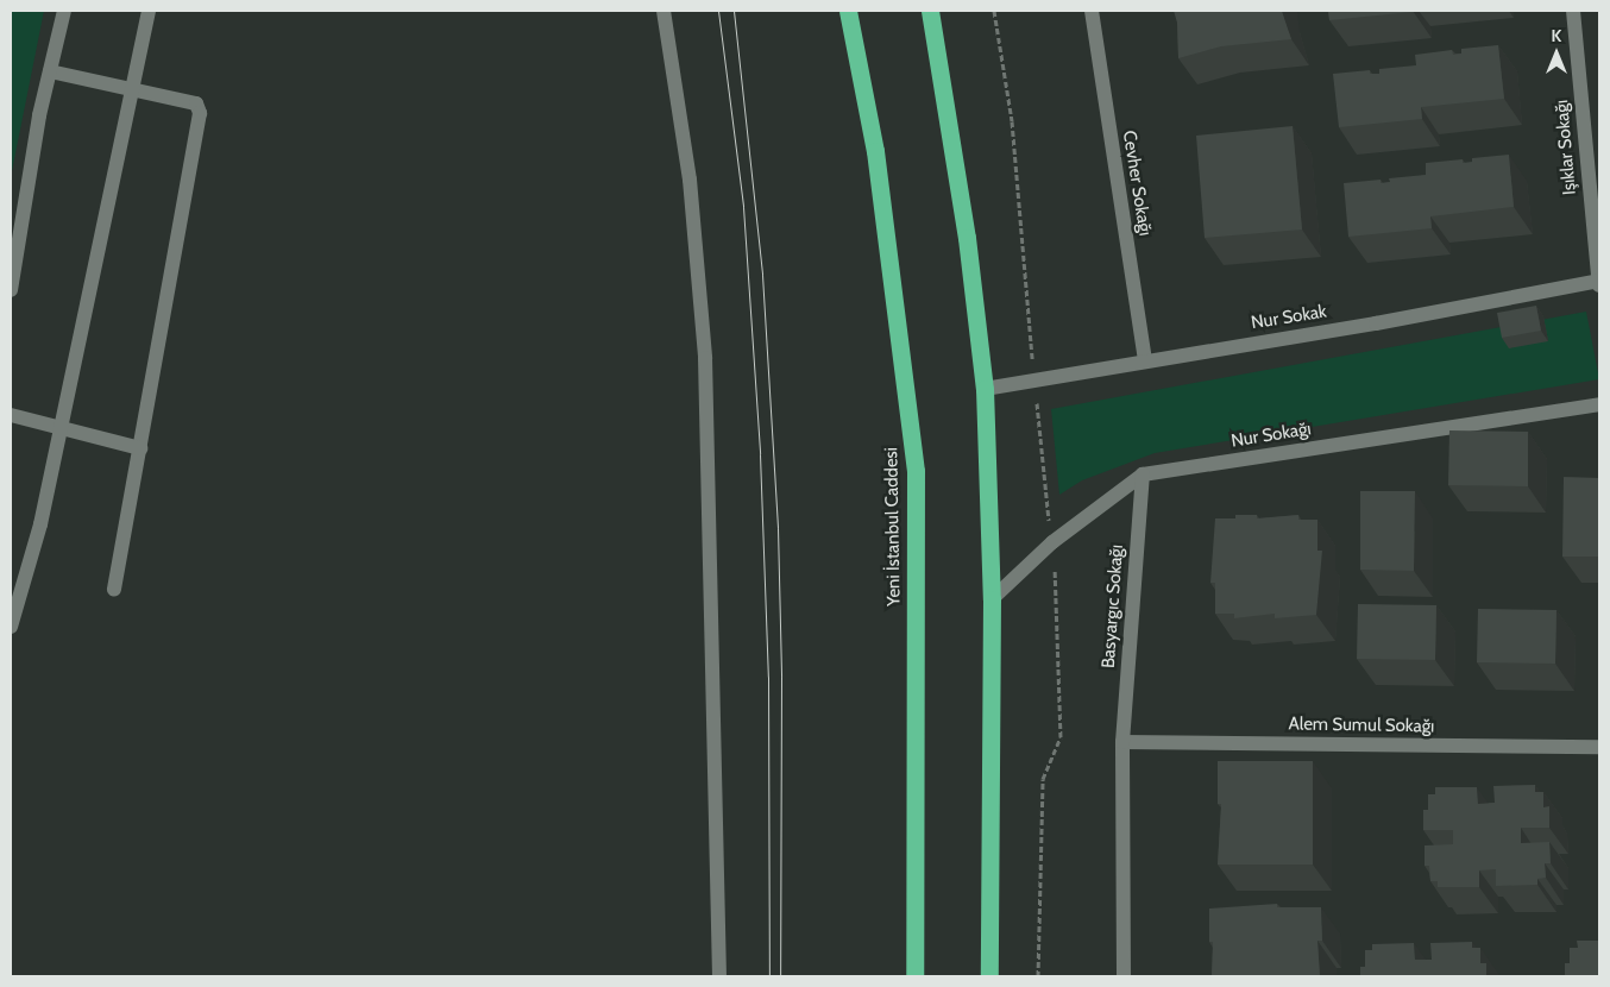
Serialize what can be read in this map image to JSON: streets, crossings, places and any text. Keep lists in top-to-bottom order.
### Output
{
  "streets": {
    "highway": ["Yeni İstanbul Caddesi"],
    "street": [
      "Işıklar Sokağı",
      "Cevher Sokağı",
      "Nur Sokak",
      "Nur Sokağı",
      "Basyargıc Sokağı",
      "Alem Sumul Sokağı"
    ]
  },
  "crossings": [
    ["Işıklar Sokağı", "Nur Sokak"],
    ["Cevher Sokağı", "Nur Sokak"],
    ["Nur Sokağı", "Basyargıc Sokağı"],
    ["Basyargıc Sokağı", "Alem Sumul Sokağı"]
  ],
  "north": "top"
}
